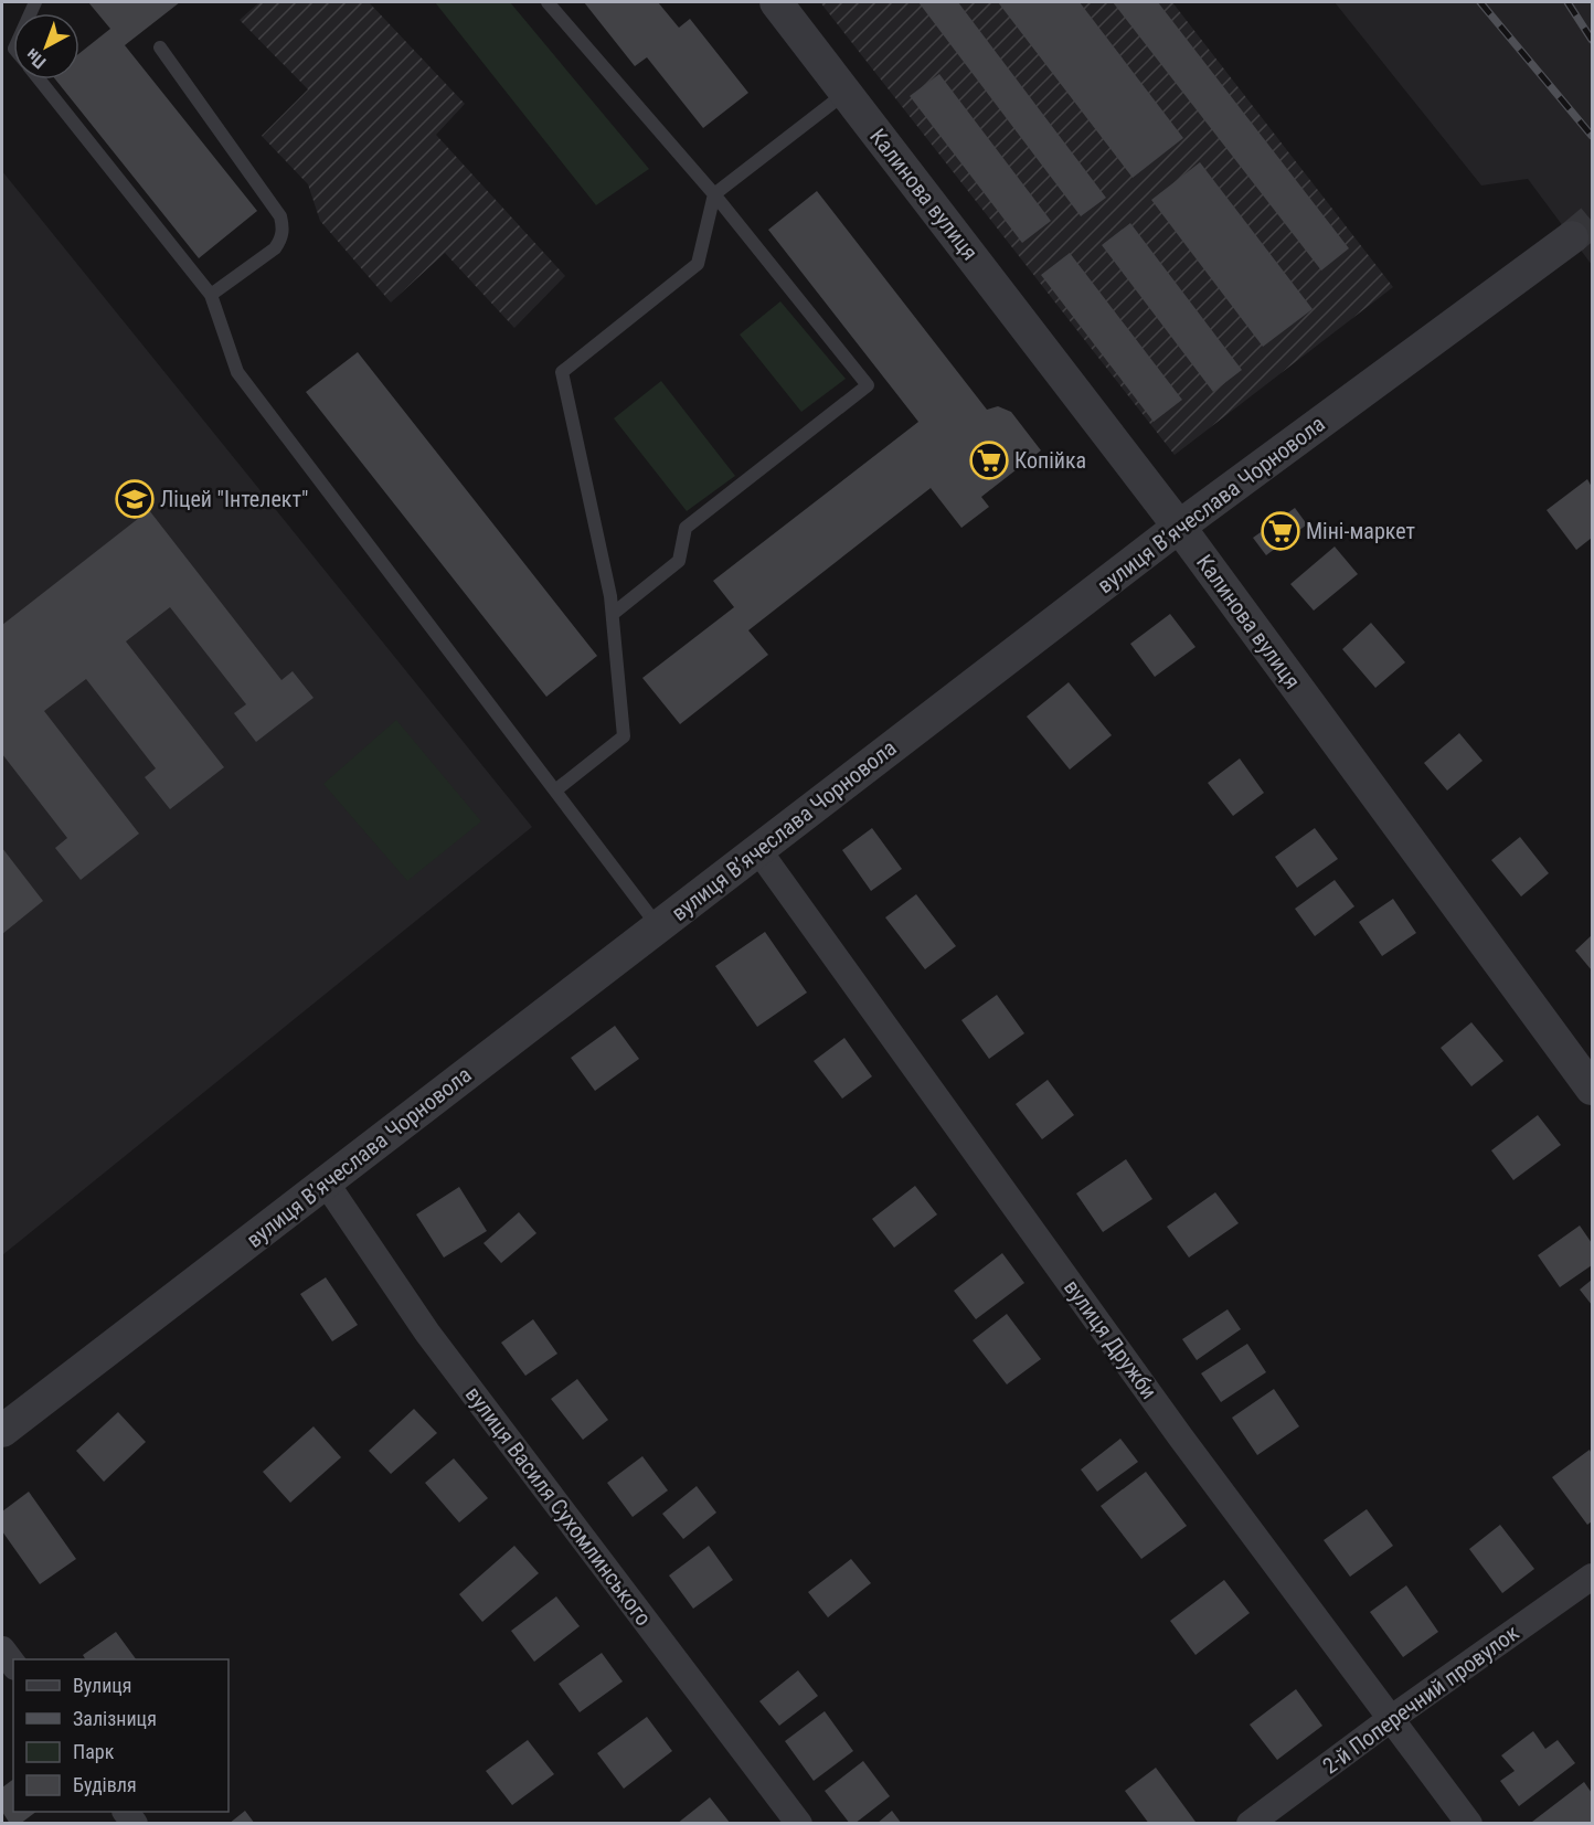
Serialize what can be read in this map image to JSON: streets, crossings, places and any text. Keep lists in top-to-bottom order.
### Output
{
  "streets": {
    "street": [
      "Калинова вулиця",
      "вулиця Вʼячеслава Чорновола",
      "вулиця Дружби",
      "вулиця Василя Сухомлинського",
      "2-й Поперечний провулок"
    ]
  },
  "crossings": [
    ["Калинова вулиця", "вулиця Вʼячеслава Чорновола"],
    ["вулиця Вʼячеслава Чорновола", "вулиця Дружби"],
    ["вулиця Вʼячеслава Чорновола", "вулиця Василя Сухомлинського"],
    ["вулиця Дружби", "2-й Поперечний провулок"]
  ],
  "places": {
    "supermarket": ["Копійка", "Міні-маркет"],
    "school or university": ["Ліцей \"Інтелект\""]
  },
  "legend": [
    "Вулиця",
    "Залізниця",
    "Парк",
    "Будівля"
  ],
  "north": "bottom left"
}
